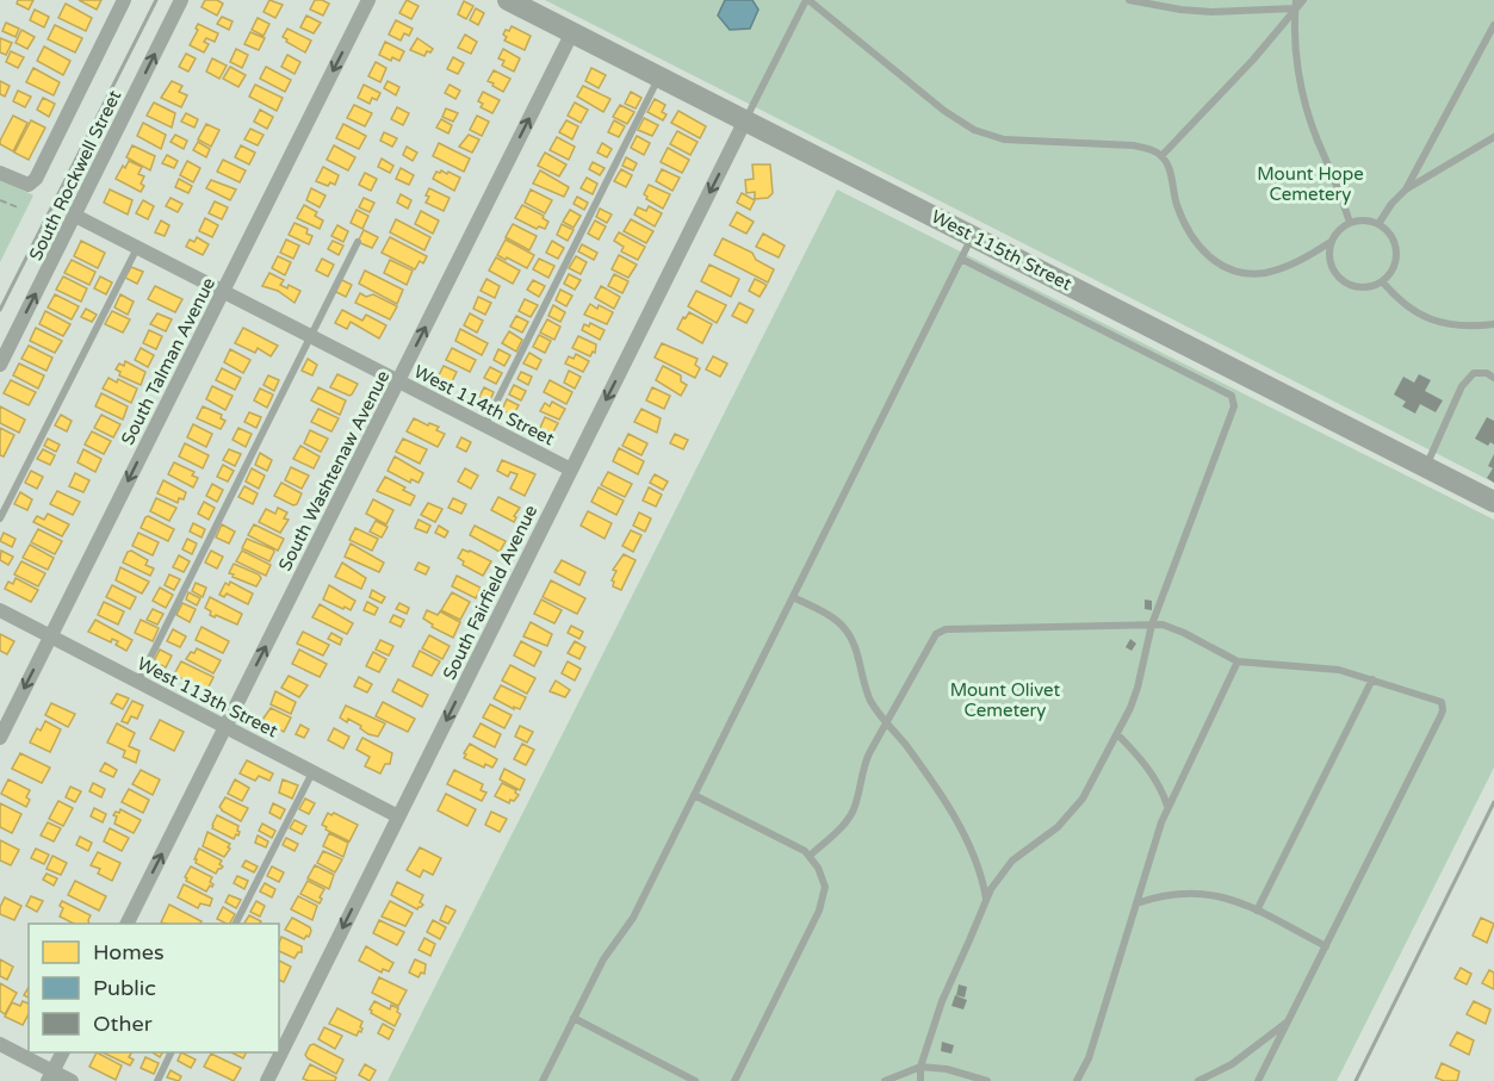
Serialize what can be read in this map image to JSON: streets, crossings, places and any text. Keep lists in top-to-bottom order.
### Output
{
  "streets": {
    "street": [
      "South Rockwell Street",
      "West 115th Street",
      "South Talman Avenue",
      "West 114th Street",
      "South Washtenaw Avenue",
      "South Fairfield Avenue",
      "West 113th Street"
    ]
  },
  "crossings": [
    ["South Rockwell Street", "West 114th Street"],
    ["West 115th Street", "South Washtenaw Avenue"],
    ["West 115th Street", "South Fairfield Avenue"],
    ["South Talman Avenue", "West 114th Street"],
    ["South Talman Avenue", "West 113th Street"],
    ["West 114th Street", "South Washtenaw Avenue"],
    ["West 114th Street", "South Fairfield Avenue"],
    ["South Washtenaw Avenue", "West 113th Street"],
    ["South Fairfield Avenue", "West 113th Street"]
  ],
  "one_way": [
    "South Rockwell Street",
    "South Talman Avenue",
    "South Washtenaw Avenue",
    "South Fairfield Avenue"
  ],
  "parks": ["Mount Hope Cemetery", "Mount Olivet Cemetery"],
  "legend": ["Homes", "Public", "Other"]
}
